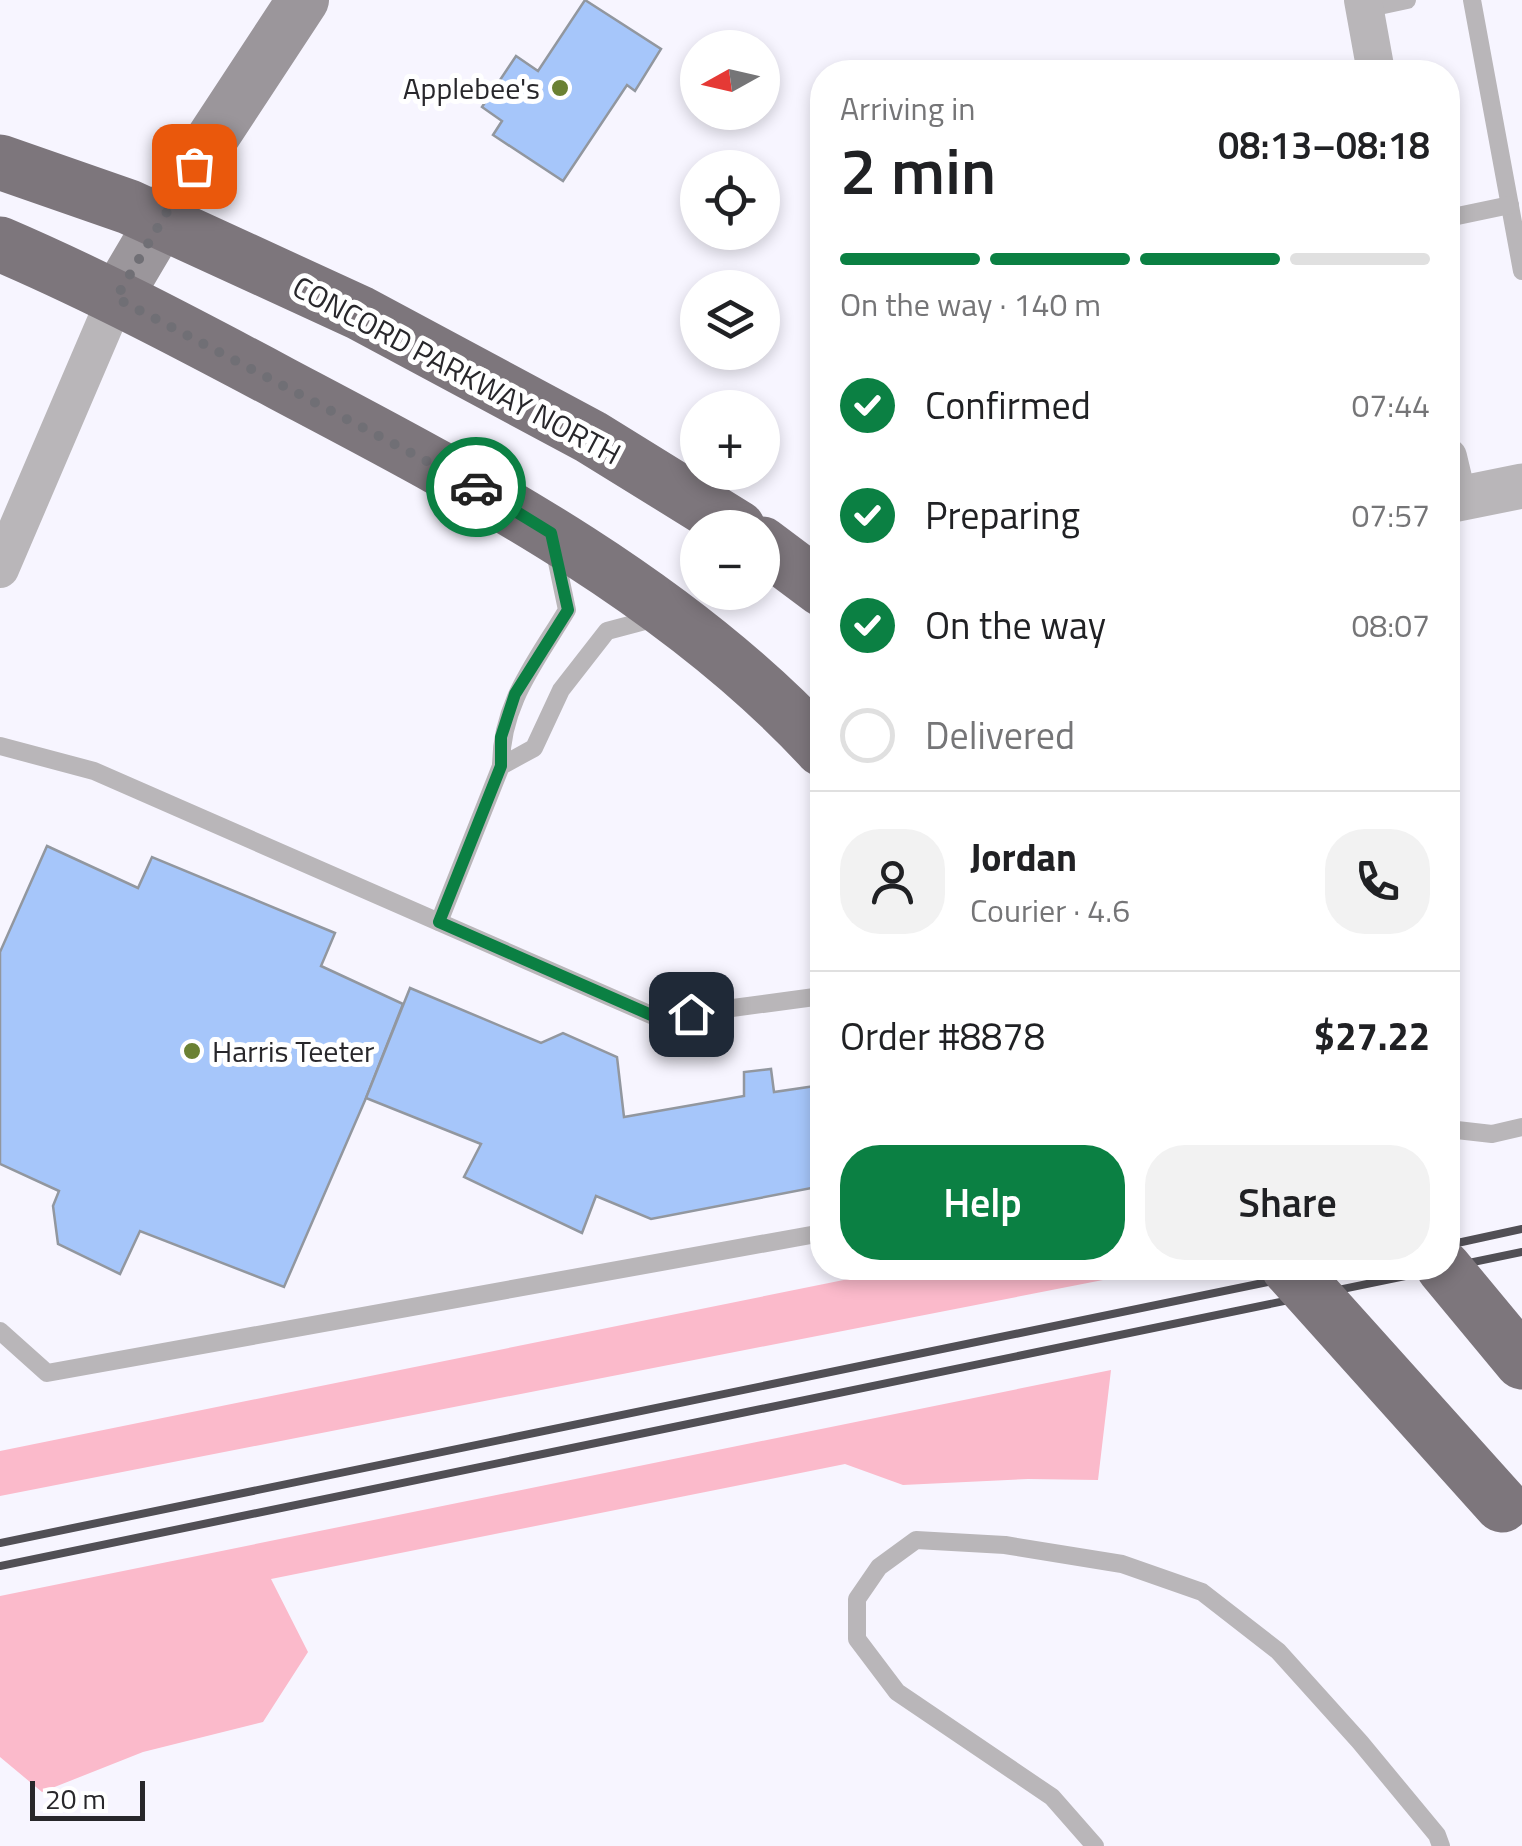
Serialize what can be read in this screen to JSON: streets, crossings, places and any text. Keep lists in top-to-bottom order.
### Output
{
  "streets": {
    "highway": ["CONCORD PARKWAY NORTH"]
  },
  "places": ["Applebee's", "Harris Teeter"],
  "scale_bar": "20 m",
  "north": "left",
  "page": {
    "map_buttons": ["+", "−"],
    "heading": ["2 min", "Arriving in", "08:13–08:18"],
    "panel": [
      "Jordan",
      "Courier · 4.6",
      "Order #8878",
      "$27.22"
    ],
    "bar": "On the way · 140 m",
    "list": [
      ["Confirmed", "07:44"],
      ["Preparing", "07:57"],
      ["On the way", "08:07"],
      "Delivered"
    ],
    "buttons": ["Help", "Share"],
    "scale": "20 m"
  }
}
